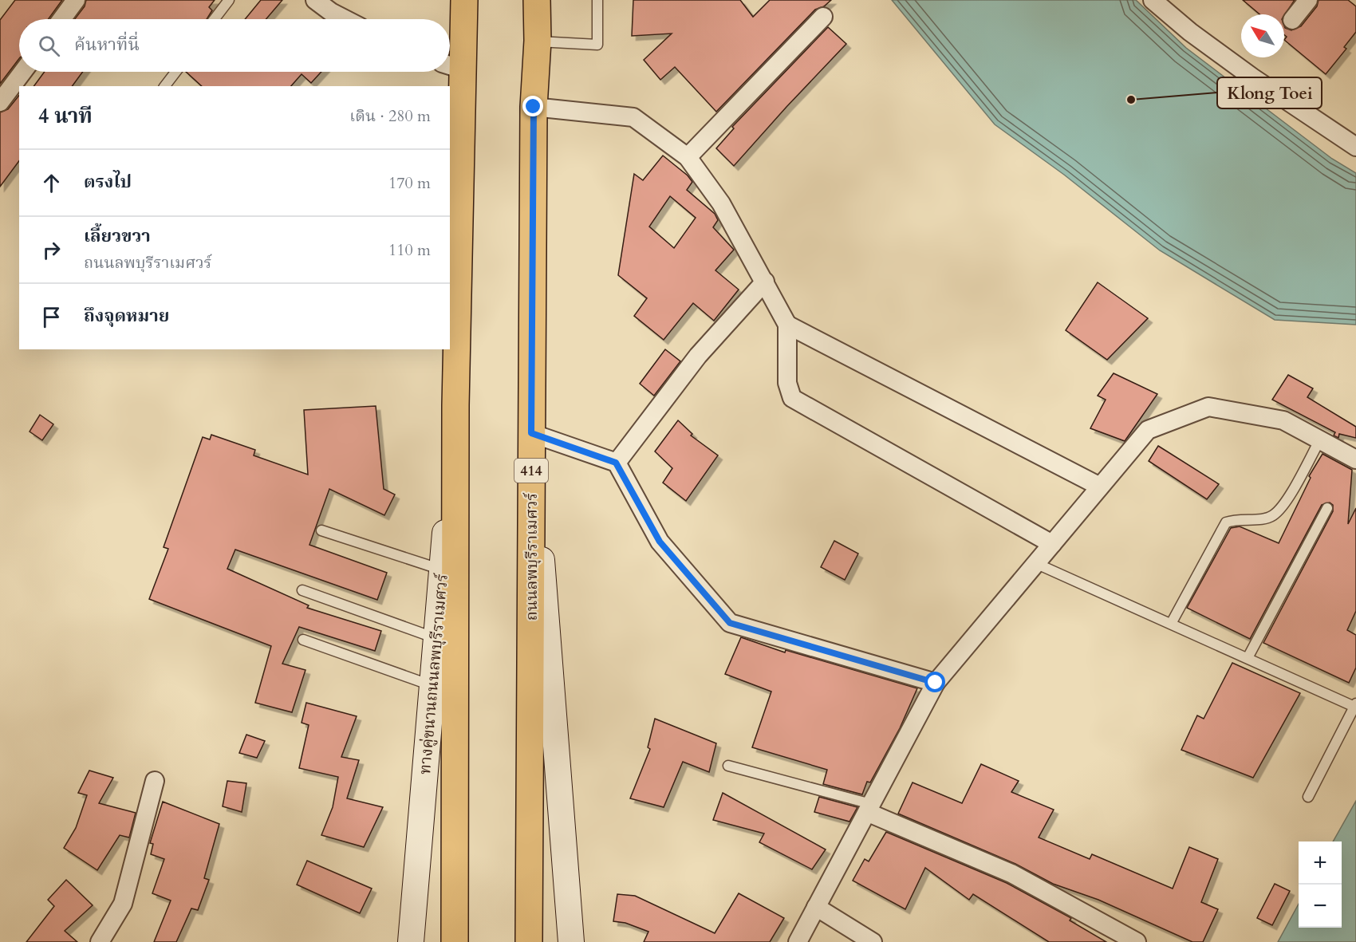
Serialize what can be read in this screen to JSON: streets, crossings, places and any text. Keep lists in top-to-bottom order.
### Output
{
  "streets": {
    "main road": ["414", "ถนนลพบุรีราเมศวร์", "ทางคู่ขนานถนนลพบุรีราเมศวร์"]
  },
  "crossings": [
    ["414", "ถนนลพบุรีราเมศวร์"]
  ],
  "places": ["Klong Toei"],
  "north": "top left",
  "page": {
    "search": "ค้นหาที่นี่",
    "heading": ["4 นาที", "เดิน · 280 m"],
    "list": [
      ["ตรงไป", "170 m"],
      ["เลี้ยวขวา", "ถนนลพบุรีราเมศวร์", "110 m"],
      "ถึงจุดหมาย"
    ],
    "map_buttons": ["+", "−"]
  }
}
